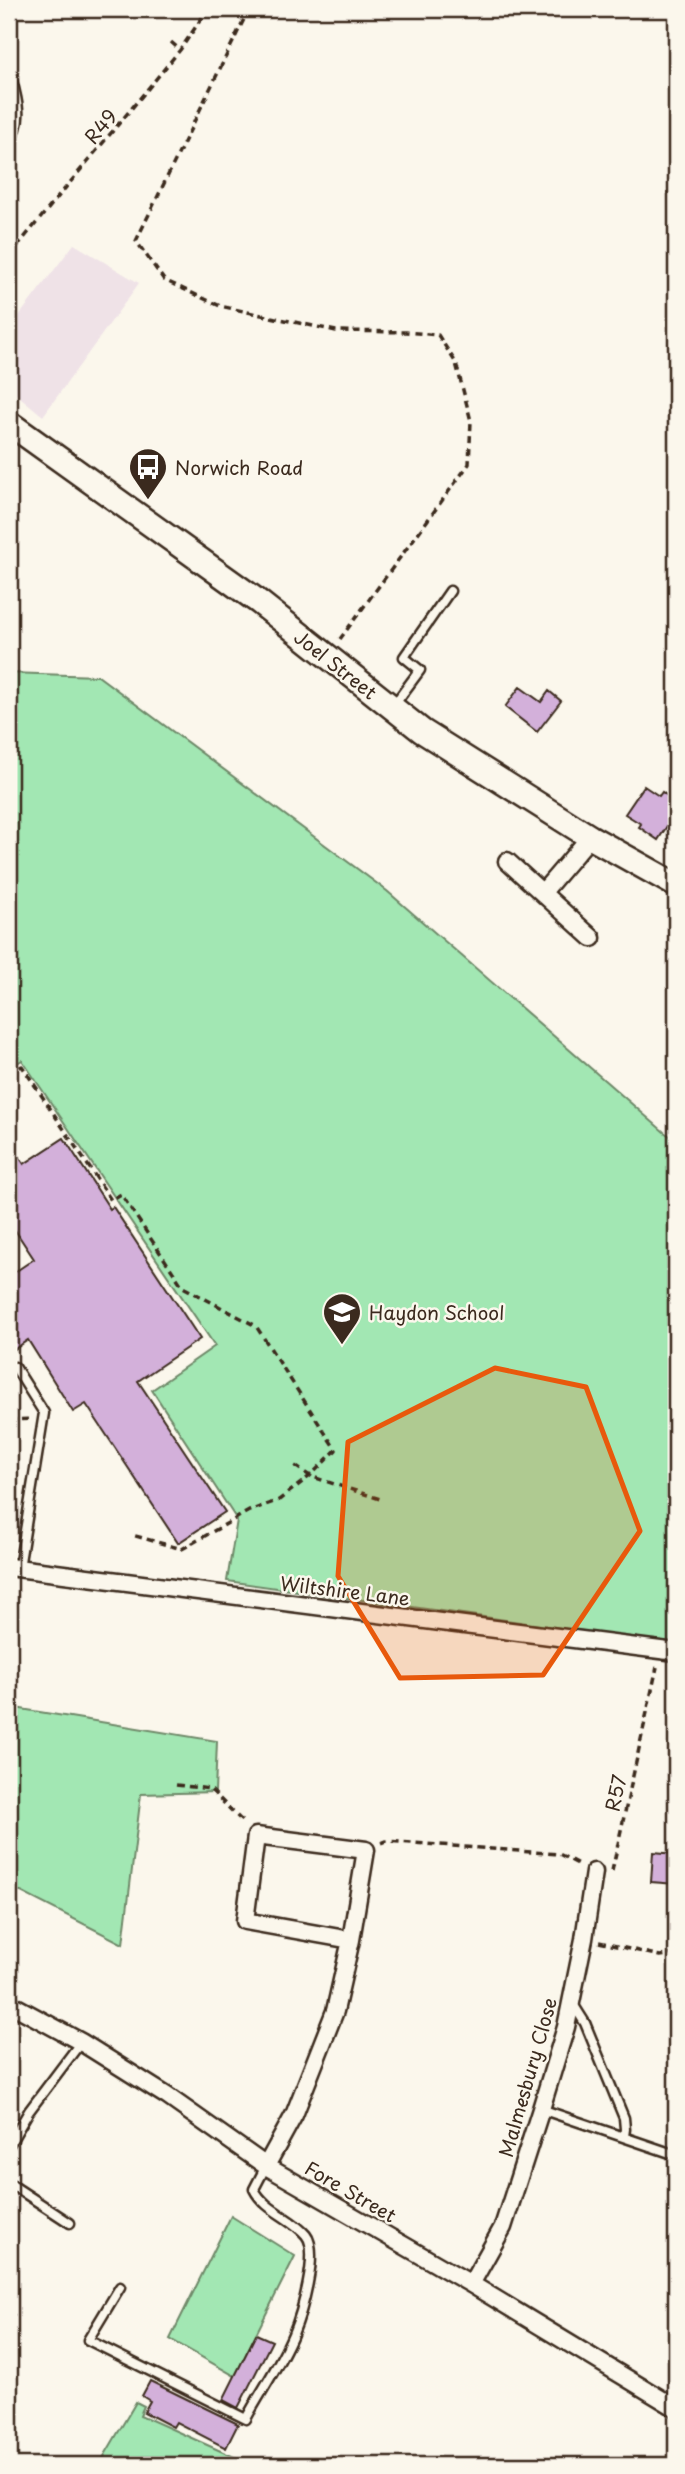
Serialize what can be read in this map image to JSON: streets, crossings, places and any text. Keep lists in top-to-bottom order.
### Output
{
  "streets": {
    "main road": ["Joel Street"],
    "street": ["Wiltshire Lane", "Malmesbury Close", "Fore Street"],
    "path": ["R49", "R57"]
  },
  "crossings": [
    ["Wiltshire Lane", "R57"],
    ["Malmesbury Close", "Fore Street"]
  ],
  "places": {
    "bus stop": ["Norwich Road"],
    "school or university": ["Haydon School"]
  }
}
